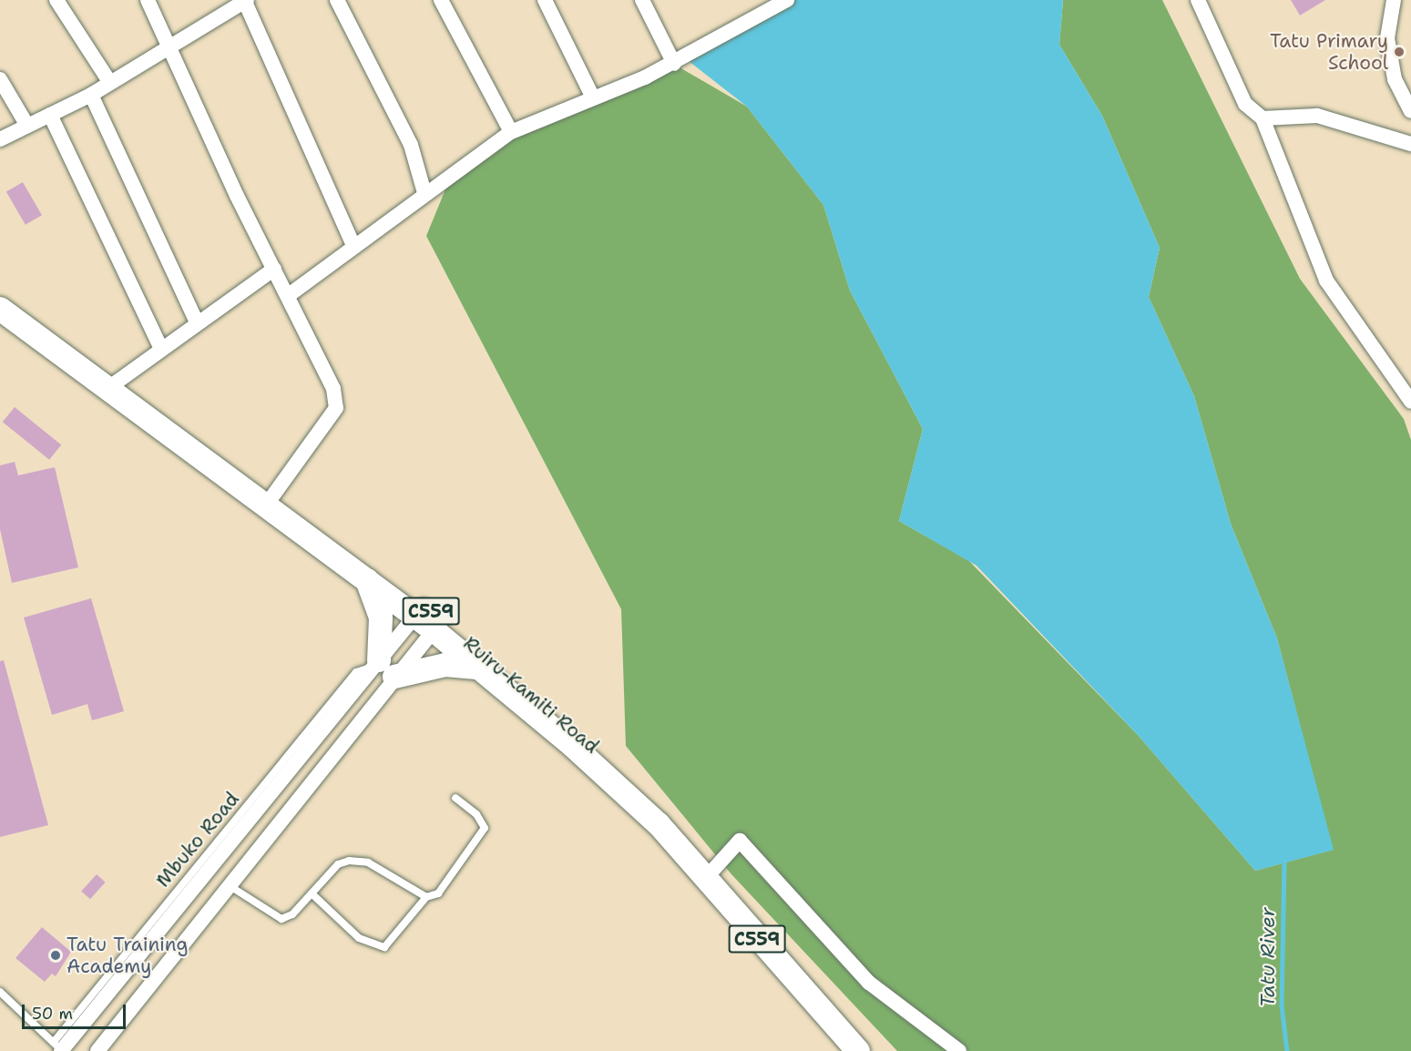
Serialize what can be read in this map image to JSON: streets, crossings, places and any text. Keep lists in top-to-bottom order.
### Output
{
  "streets": {
    "main road": ["C559", "Ruiru-Kamiti Road"],
    "lane": ["Mbuko Road"]
  },
  "water": ["Tatu River"],
  "places": ["Tatu Primary School", "Tatu Training Academy"],
  "scale_bar": "50 m"
}
